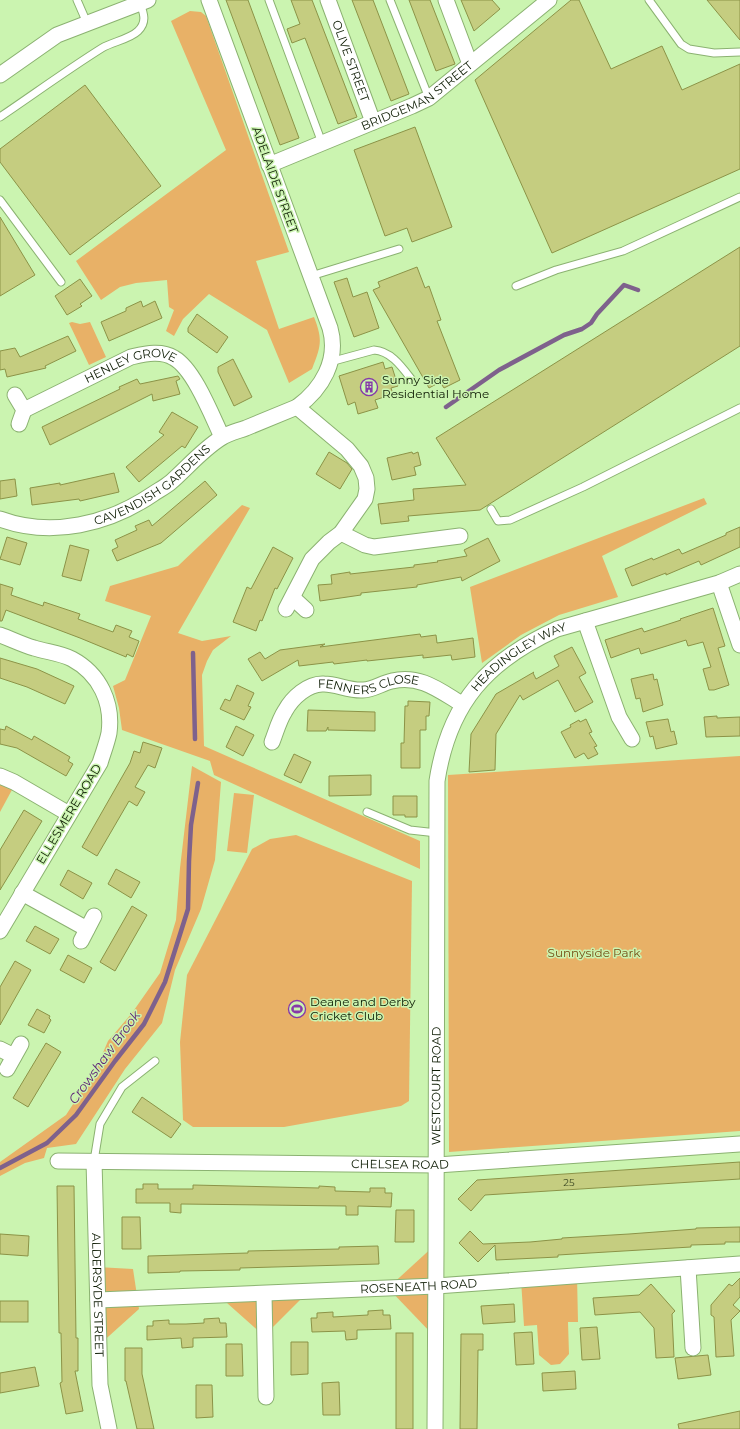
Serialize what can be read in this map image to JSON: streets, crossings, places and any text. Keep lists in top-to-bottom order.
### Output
{
  "streets": {
    "street": [
      "OLIVE STREET",
      "BRIDGEMAN STREET",
      "ADELAIDE STREET",
      "HENLEY GROVE",
      "CAVENDISH GARDENS",
      "HEADINGLEY WAY",
      "FENNERS CLOSE",
      "ELLESMERE ROAD",
      "WESTCOURT ROAD",
      "CHELSEA ROAD",
      "ROSENEATH ROAD",
      "ALDERSYDE STREET"
    ]
  },
  "crossings": [
    ["OLIVE STREET", "BRIDGEMAN STREET"],
    ["BRIDGEMAN STREET", "ADELAIDE STREET"],
    ["HENLEY GROVE", "CAVENDISH GARDENS"],
    ["HEADINGLEY WAY", "FENNERS CLOSE"],
    ["HEADINGLEY WAY", "WESTCOURT ROAD"],
    ["WESTCOURT ROAD", "CHELSEA ROAD"],
    ["WESTCOURT ROAD", "ROSENEATH ROAD"],
    ["CHELSEA ROAD", "ALDERSYDE STREET"],
    ["ROSENEATH ROAD", "ALDERSYDE STREET"]
  ],
  "water": ["Crowshaw Brook"],
  "parks": ["Sunnyside Park"],
  "places": {
    "building": ["Sunny Side Residential Home"],
    "sports": ["Deane and Derby Cricket Club"]
  },
  "house_numbers": ["25"]
}
